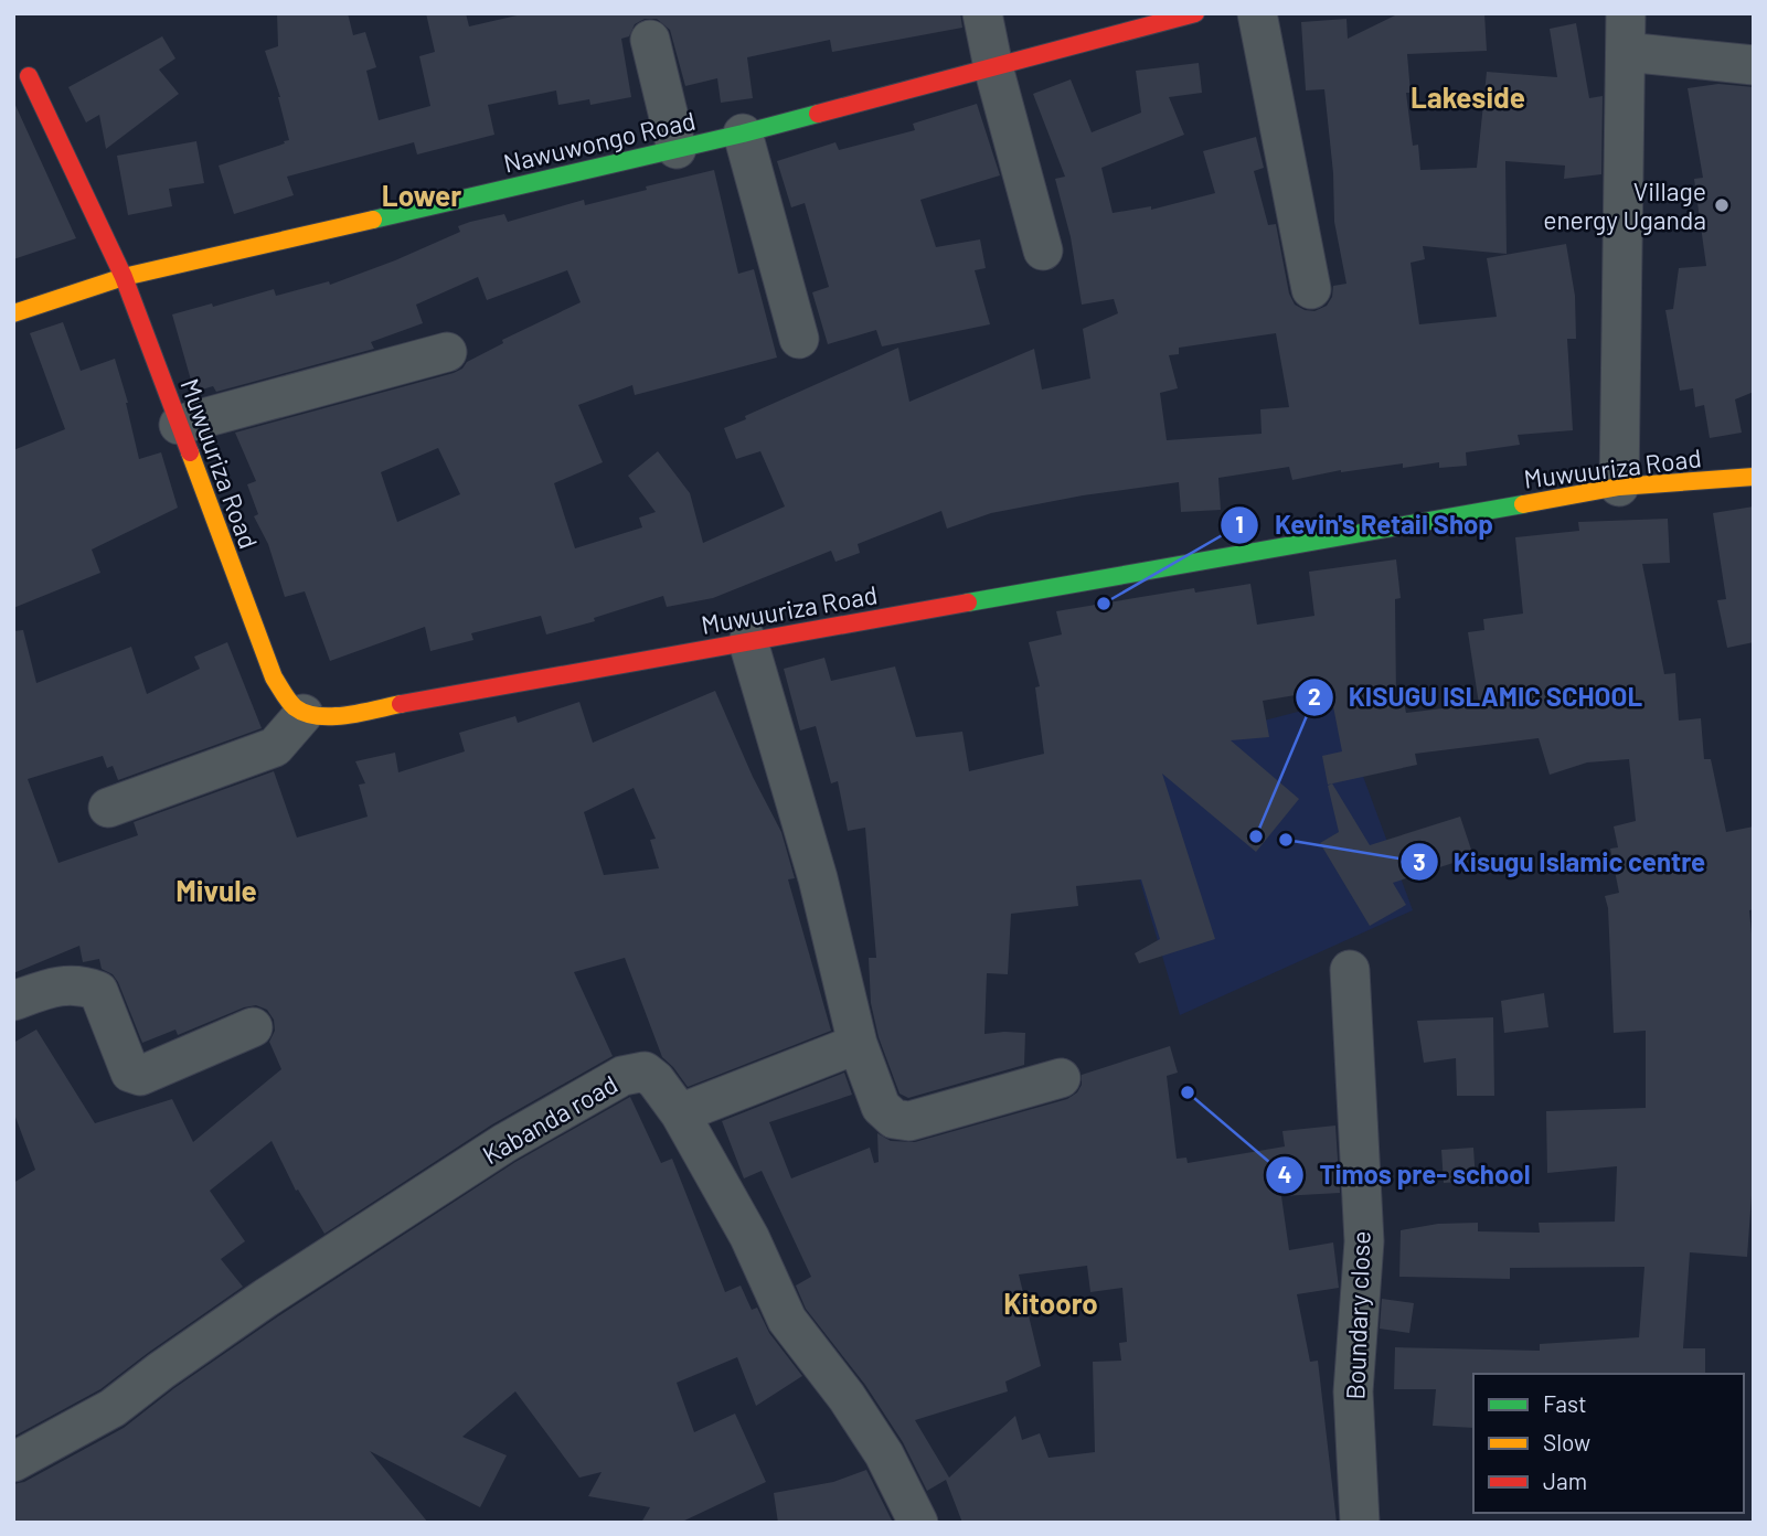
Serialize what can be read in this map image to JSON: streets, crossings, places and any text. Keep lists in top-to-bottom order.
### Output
{
  "streets": {
    "street": [
      "Nawuwongo Road",
      "Muwuuriza Road",
      "Kabanda road",
      "Boundary close"
    ]
  },
  "crossings": [
    ["Nawuwongo Road", "Muwuuriza Road"]
  ],
  "districts": [
    "Lakeside",
    "Lower",
    "Mivule",
    "Kitooro"
  ],
  "places": [
    "Village energy Uganda",
    "Kevin's Retail Shop",
    "KISUGU ISLAMIC SCHOOL",
    "Kisugu Islamic centre",
    "Timos pre- school"
  ],
  "legend": ["Fast", "Slow", "Jam"]
}
